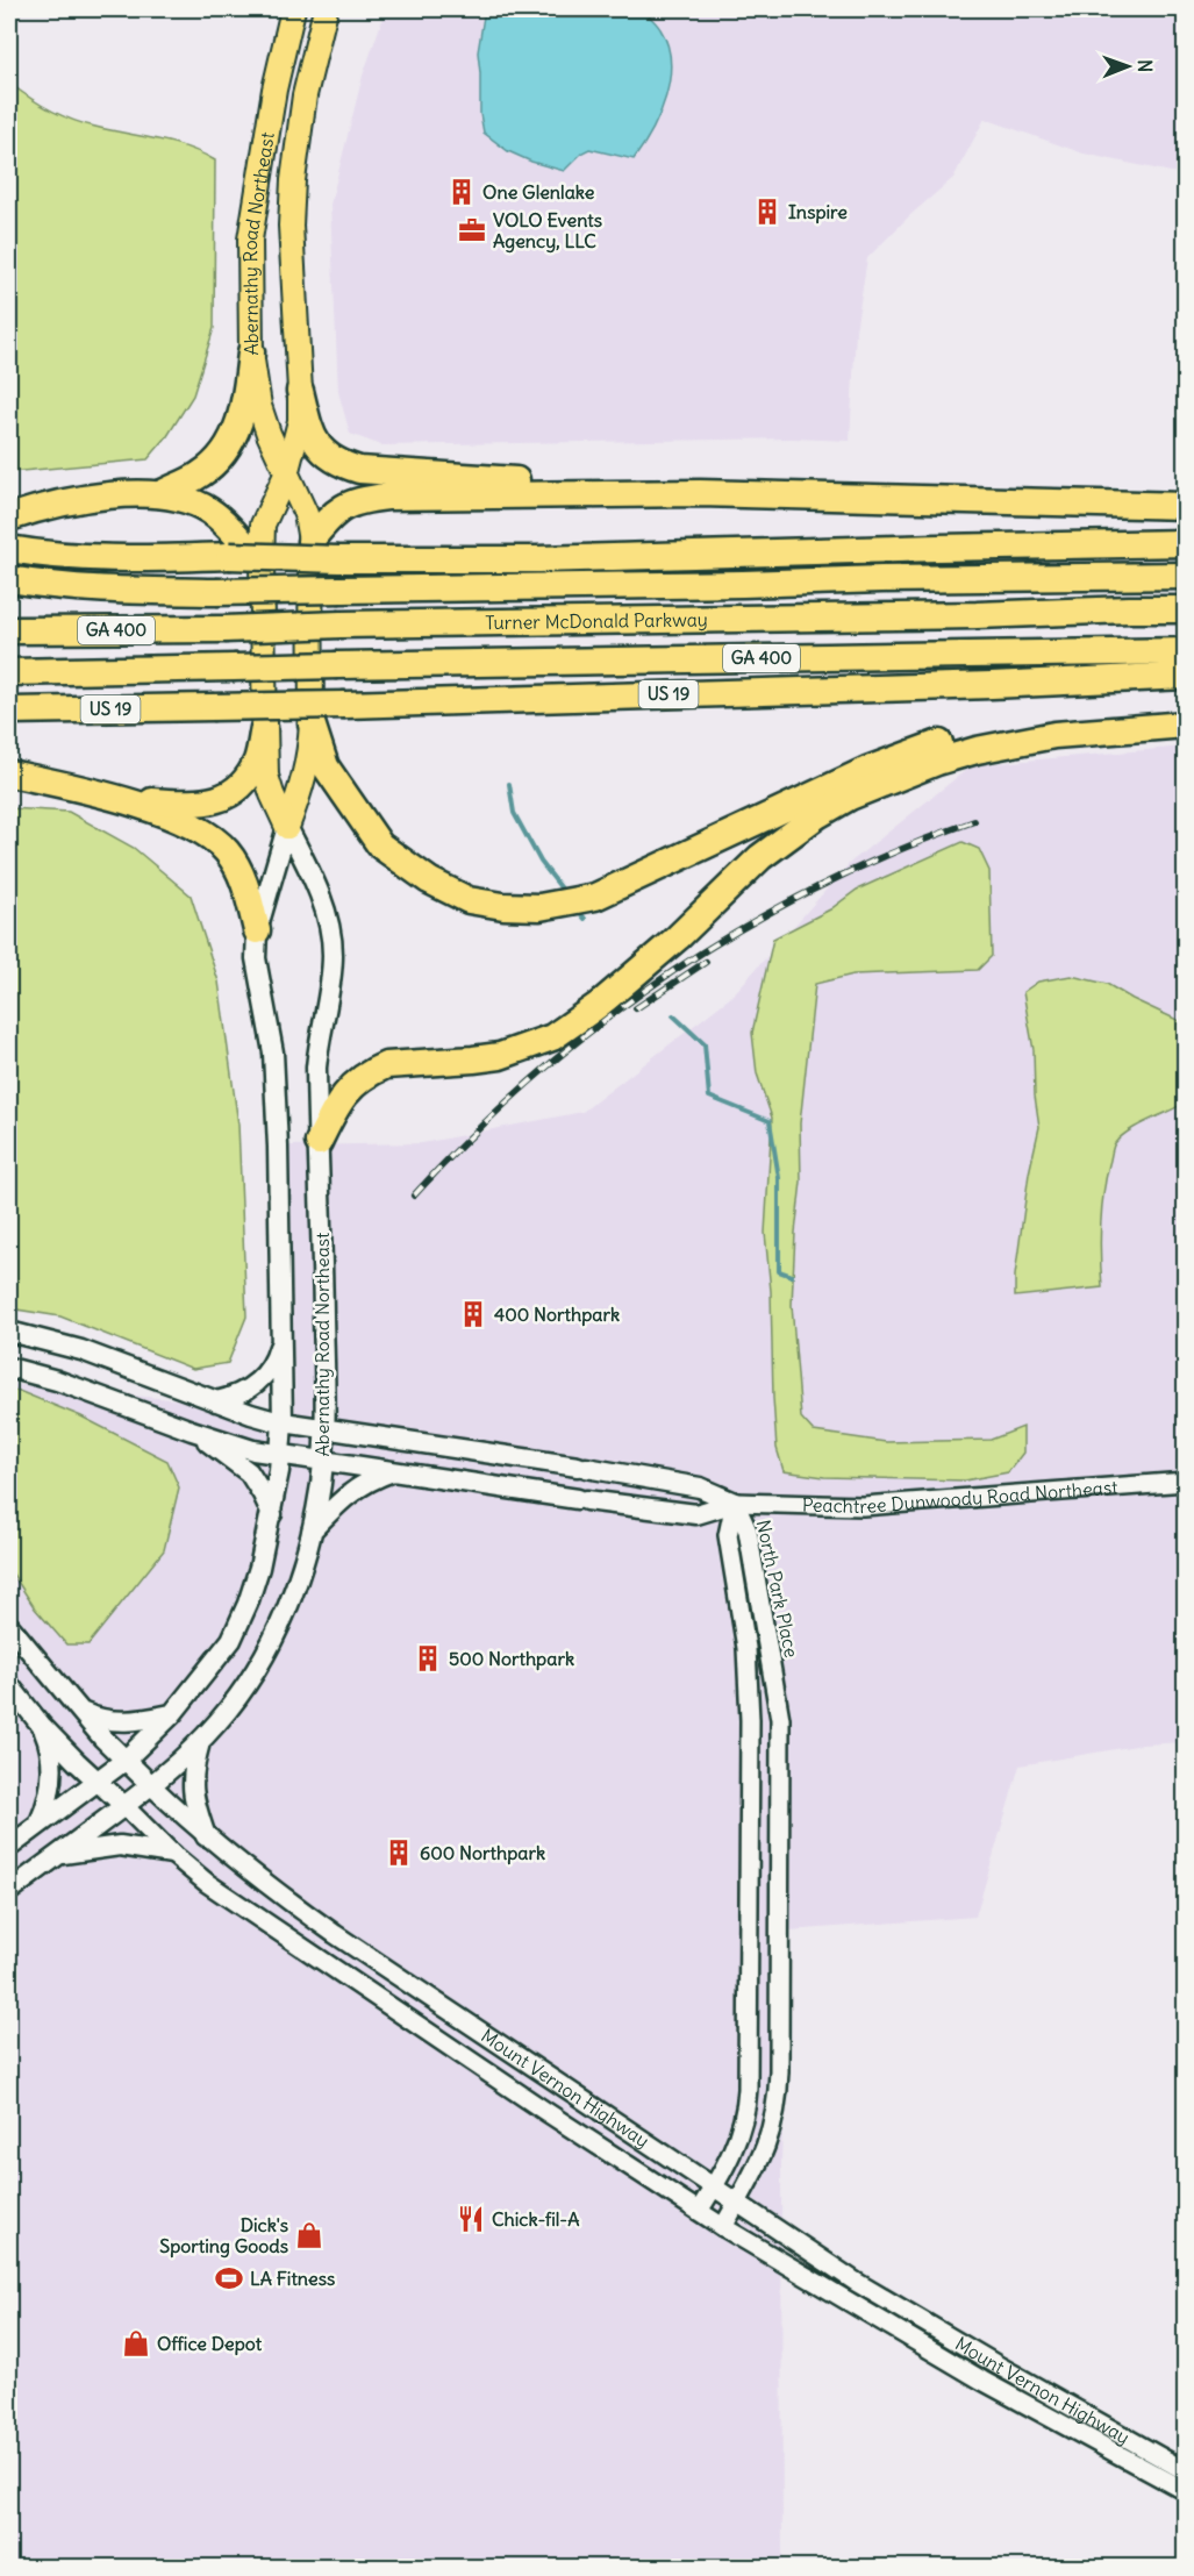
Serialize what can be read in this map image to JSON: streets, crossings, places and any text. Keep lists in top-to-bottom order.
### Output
{
  "streets": {
    "highway": ["Turner McDonald Parkway", "GA 400", "US 19"],
    "main road": ["Abernathy Road Northeast", "Peachtree Dunwoody Road Northeast", "Mount Vernon Highway"],
    "street": ["North Park Place"]
  },
  "crossings": [
    ["Abernathy Road Northeast", "Peachtree Dunwoody Road Northeast"],
    ["Abernathy Road Northeast", "Mount Vernon Highway"],
    ["Peachtree Dunwoody Road Northeast", "North Park Place"],
    ["North Park Place", "Mount Vernon Highway"]
  ],
  "places": {
    "building": [
      "One Glenlake",
      "Inspire",
      "400 Northpark",
      "500 Northpark",
      "600 Northpark"
    ],
    "office": ["VOLO Events Agency, LLC"],
    "restaurant": ["Chick-fil-A"],
    "shop": ["Dick's Sporting Goods", "Office Depot"],
    "sports": ["LA Fitness"]
  },
  "north": "right"
}
